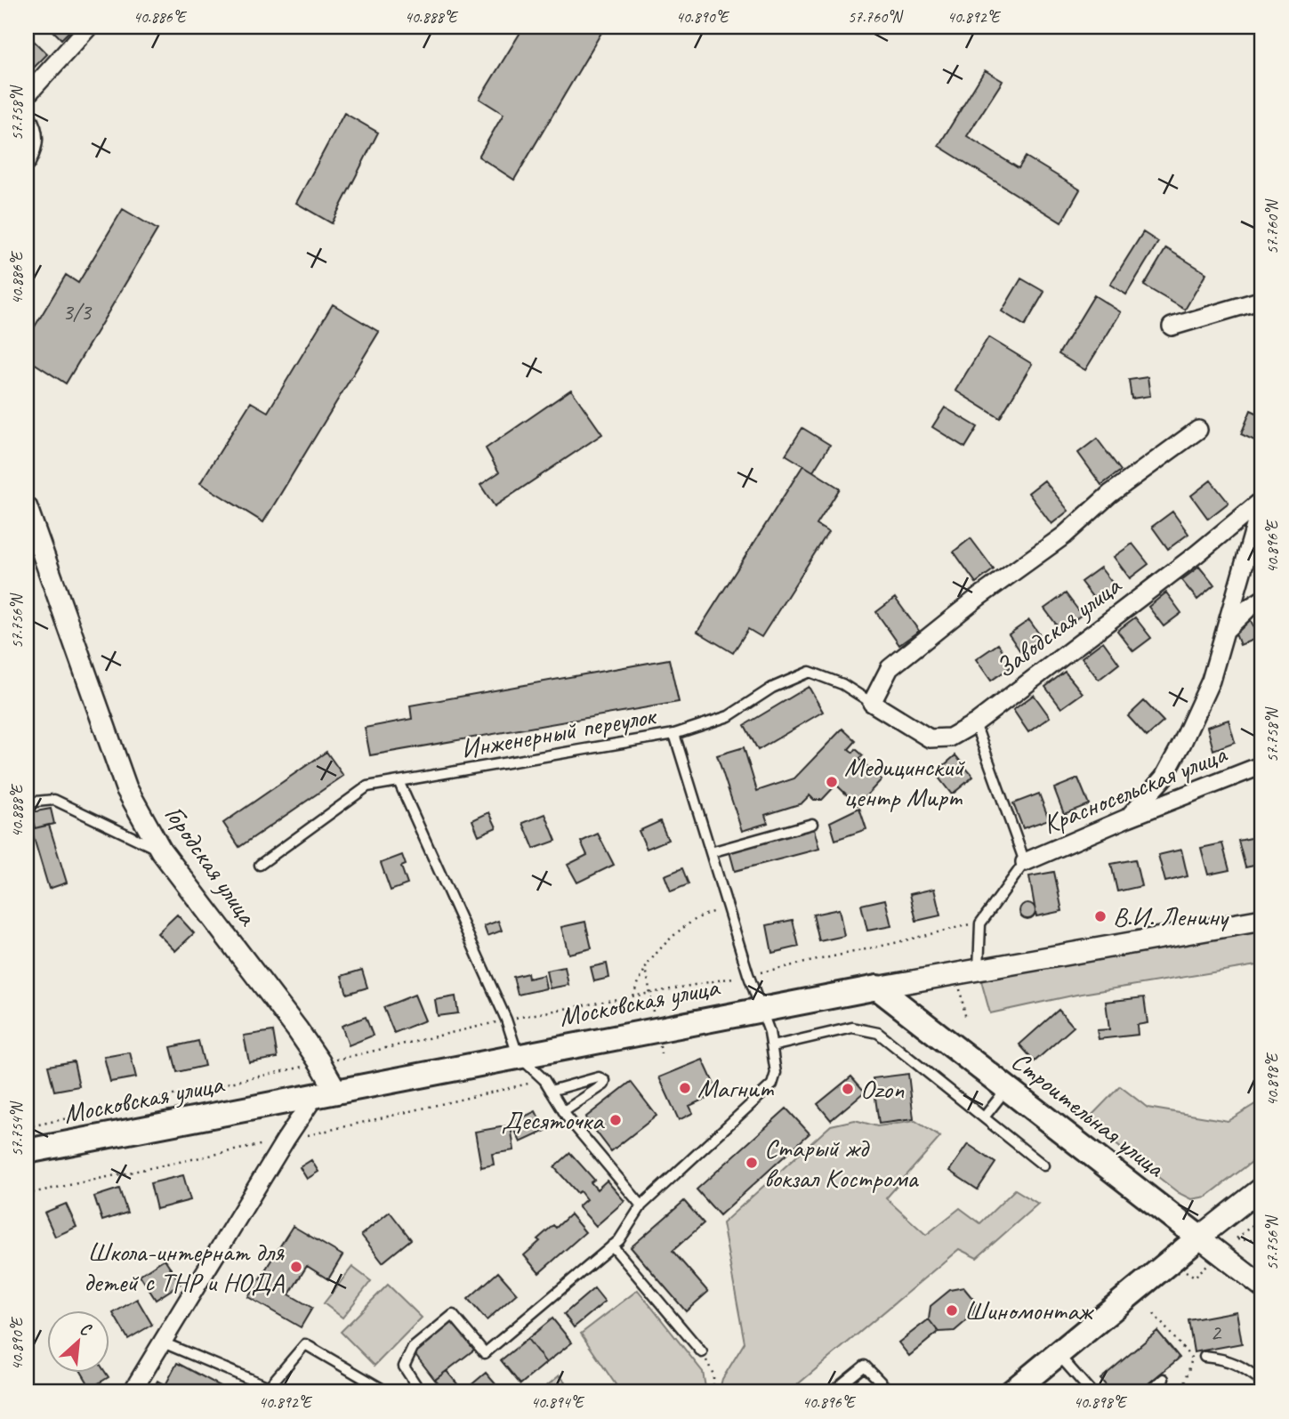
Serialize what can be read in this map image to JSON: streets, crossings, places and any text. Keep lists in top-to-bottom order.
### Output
{
  "streets": {
    "main road": ["Московская улица", "Строительная улица"],
    "street": ["Заводская улица", "Красносельская улица", "Городская улица"],
    "lane": ["Инженерный переулок"]
  },
  "crossings": [
    ["Инженерный переулок", "Московская улица"],
    ["Городская улица", "Московская улица"],
    ["Московская улица", "Строительная улица"]
  ],
  "places": [
    "Медицинский центр Мирт",
    "В.И. Ленину",
    "Магнит",
    "Ozon",
    "Десяточка",
    "Старый жд вокзал Кострома",
    "Школа-интернат для детей с ТНР и НОДА",
    "Шиномонтаж"
  ],
  "house_numbers": ["3/3", "2"],
  "north": "top right",
  "coordinates": [
    "40.886°E",
    "40.888°E",
    "40.890°E",
    "57.760°N",
    "40.892°E",
    "57.758°N",
    "40.896°E",
    "57.756°N",
    "40.898°E",
    "57.754°N",
    "40.894°E"
  ]
}
